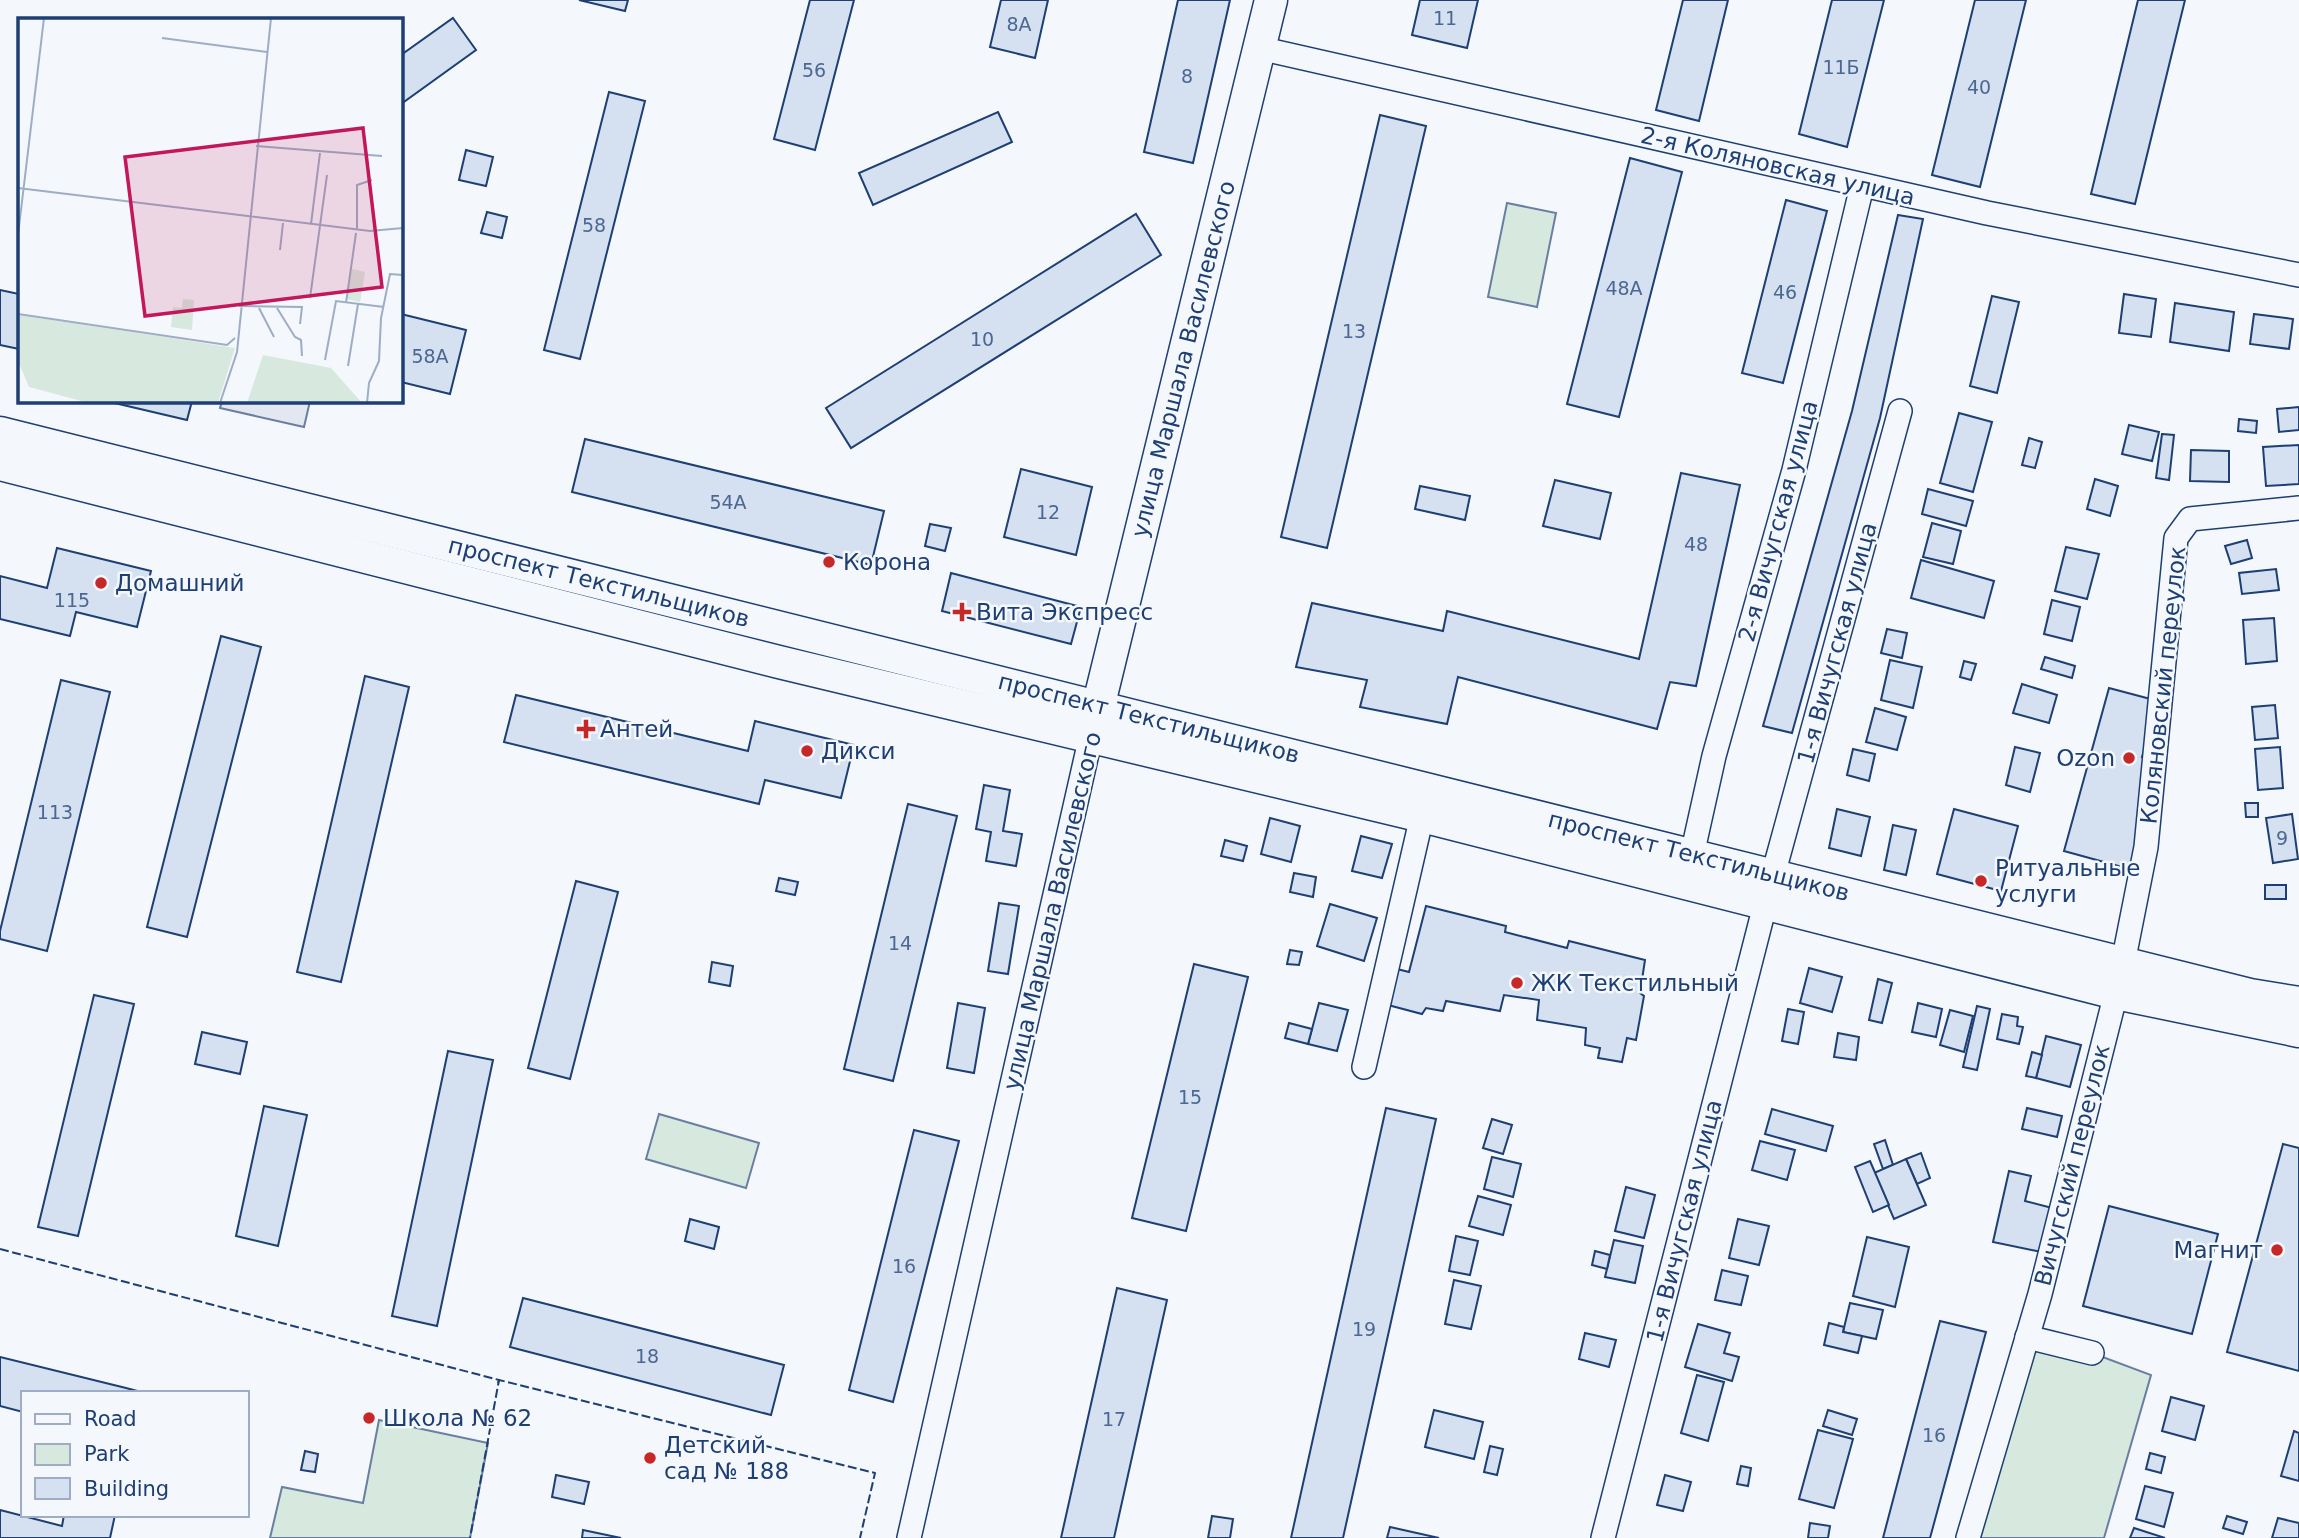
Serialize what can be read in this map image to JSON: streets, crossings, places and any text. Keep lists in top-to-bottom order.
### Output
{
  "streets": {
    "main road": ["улица Маршала Василевского", "проспект Текстильщиков"],
    "street": [
      "2-я Коляновская улица",
      "2-я Вичугская улица",
      "1-я Вичугская улица",
      "Коляновский переулок",
      "Вичугский переулок"
    ]
  },
  "crossings": [
    ["2-я Коляновская улица", "улица Маршала Василевского"],
    ["2-я Коляновская улица", "2-я Вичугская улица"],
    ["улица Маршала Василевского", "проспект Текстильщиков"],
    ["2-я Вичугская улица", "проспект Текстильщиков"],
    ["проспект Текстильщиков", "1-я Вичугская улица"],
    ["проспект Текстильщиков", "Коляновский переулок"],
    ["проспект Текстильщиков", "Вичугский переулок"]
  ],
  "places": {
    "other": [
      "Корона",
      "Домашний",
      "Дикси",
      "Ozon",
      "Ритуальные услуги",
      "ЖК Текстильный",
      "Магнит",
      "Школа № 62",
      "Детский сад № 188"
    ],
    "health": ["Вита Экспресс", "Антей"]
  },
  "house_numbers": [
    "11",
    "8А",
    "11Б",
    "56",
    "8",
    "40",
    "58",
    "48А",
    "46",
    "13",
    "10",
    "58А",
    "54А",
    "12",
    "48",
    "115",
    "113",
    "9",
    "14",
    "15",
    "16",
    "19",
    "18",
    "17",
    "16"
  ],
  "legend": ["Road", "Park", "Building"]
}
